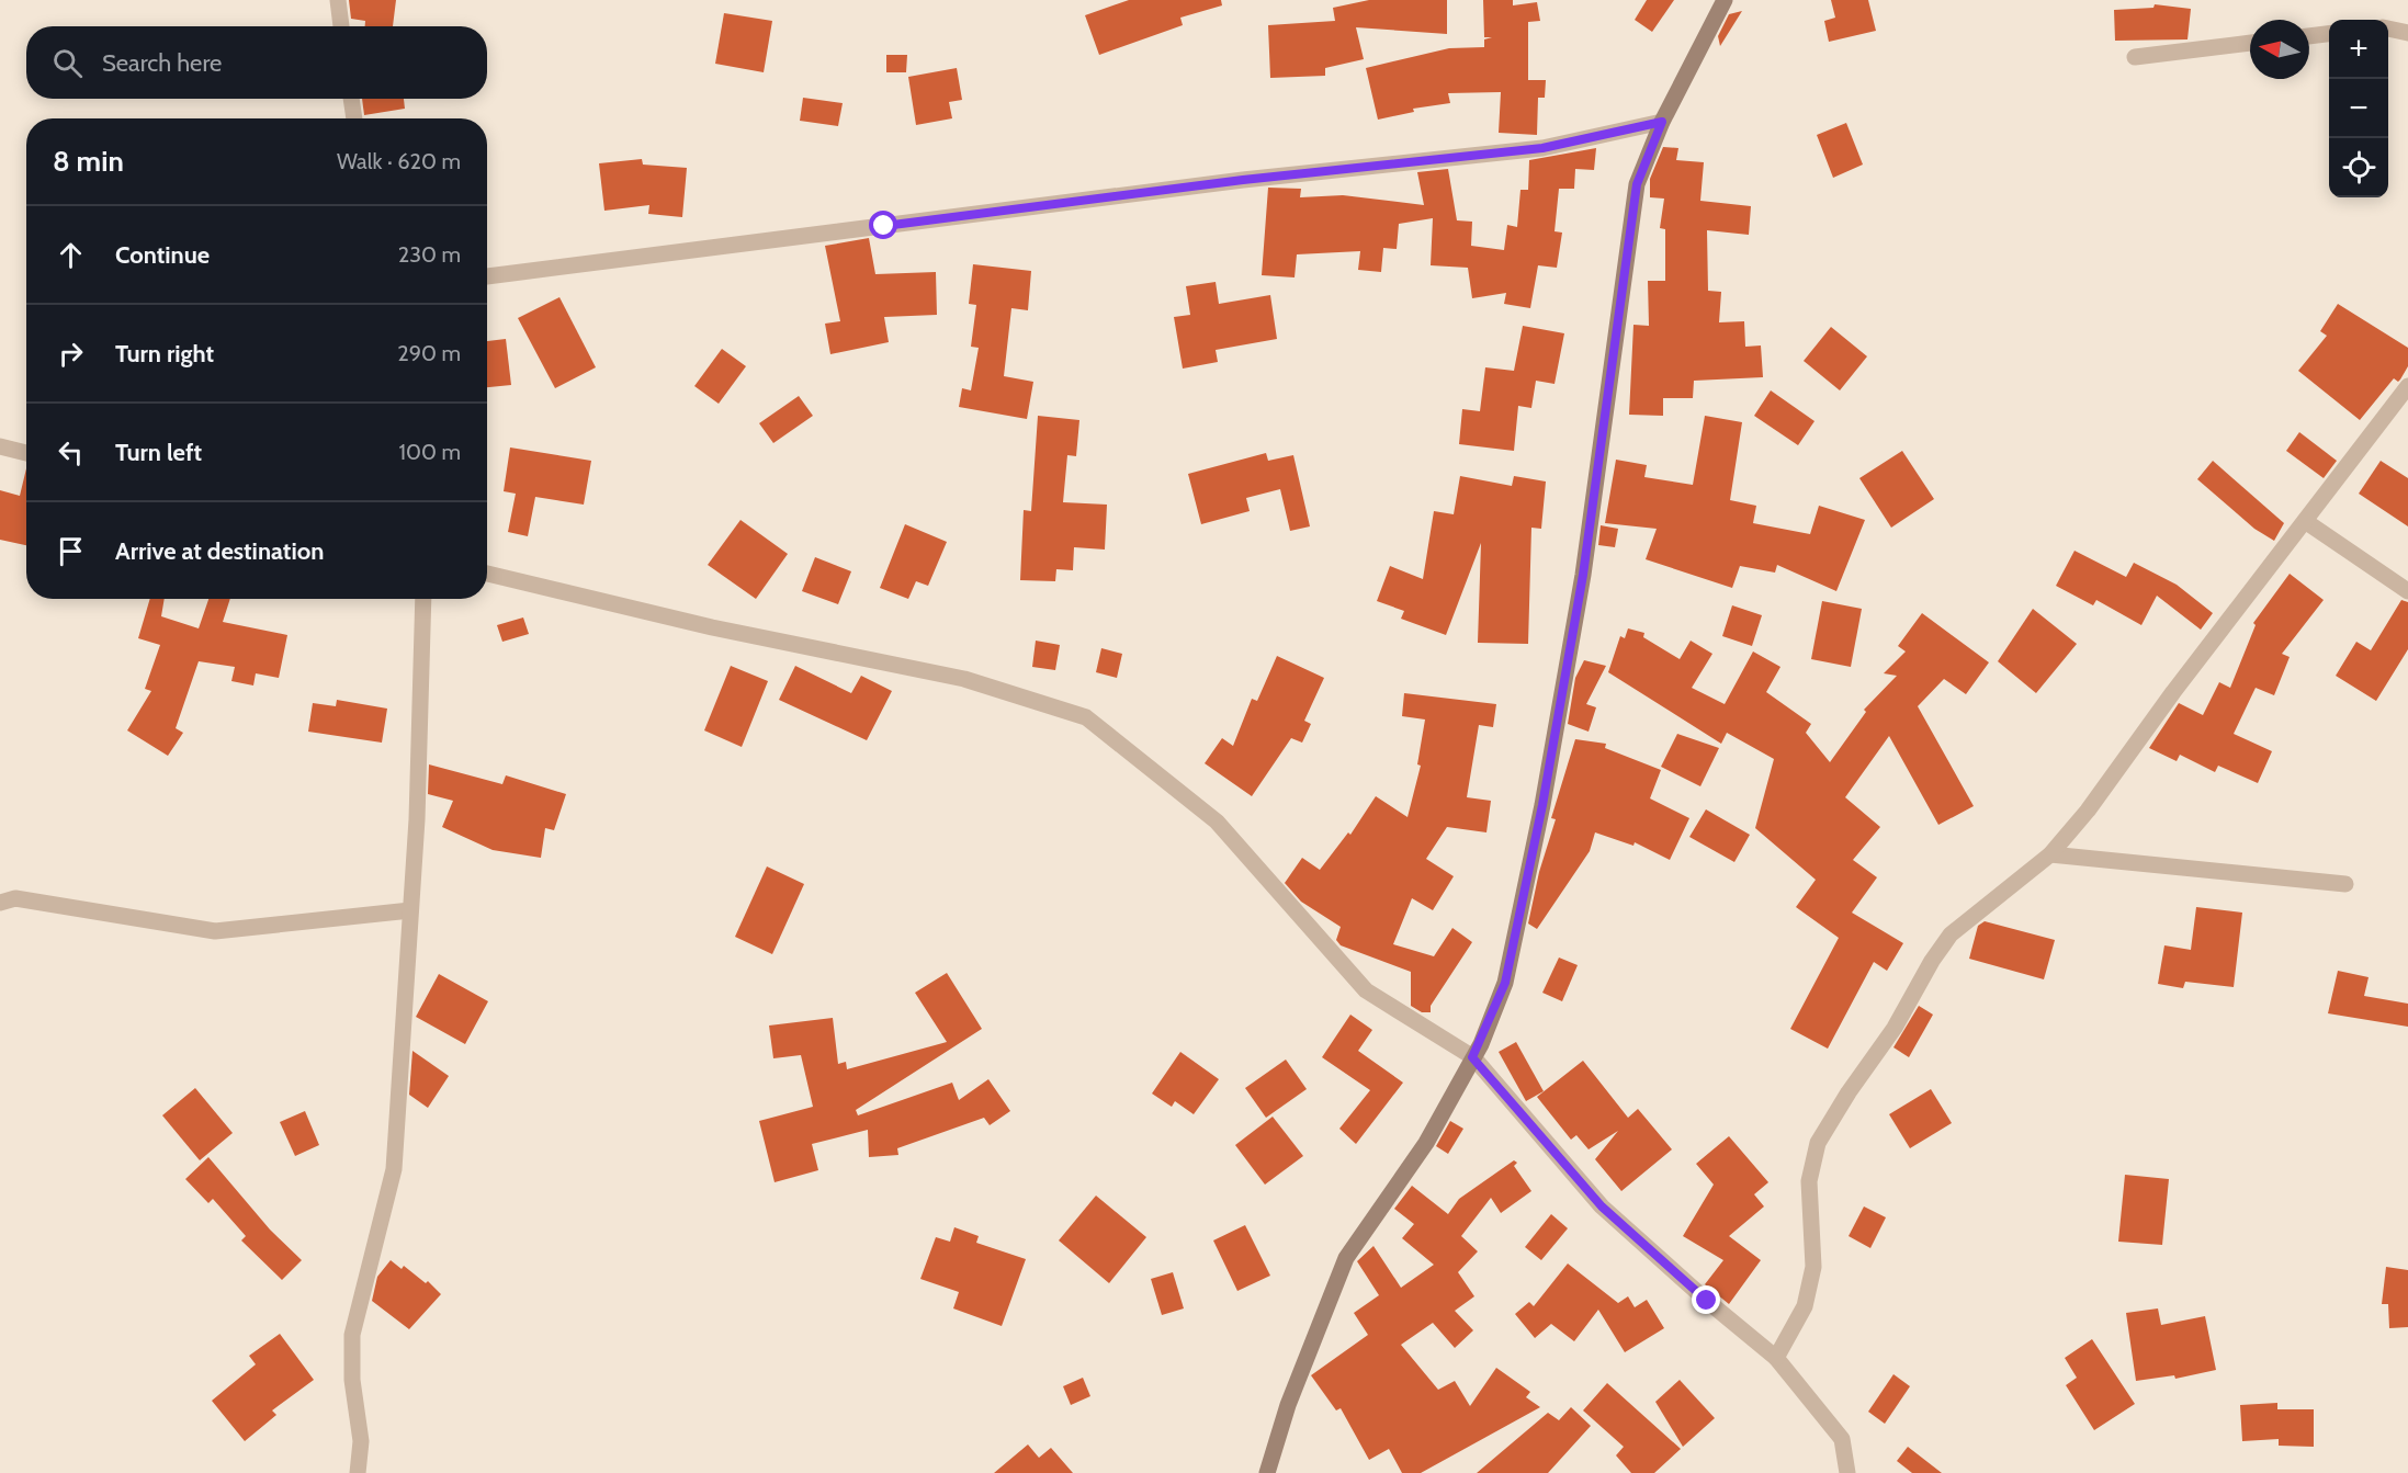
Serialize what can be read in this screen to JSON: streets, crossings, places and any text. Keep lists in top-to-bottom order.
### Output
{
  "north": "left",
  "page": {
    "map_buttons": ["+", "−"],
    "search": "Search here",
    "heading": ["8 min", "Walk · 620 m"],
    "list": [
      ["Continue", "230 m"],
      ["Turn right", "290 m"],
      ["Turn left", "100 m"],
      "Arrive at destination"
    ]
  }
}
